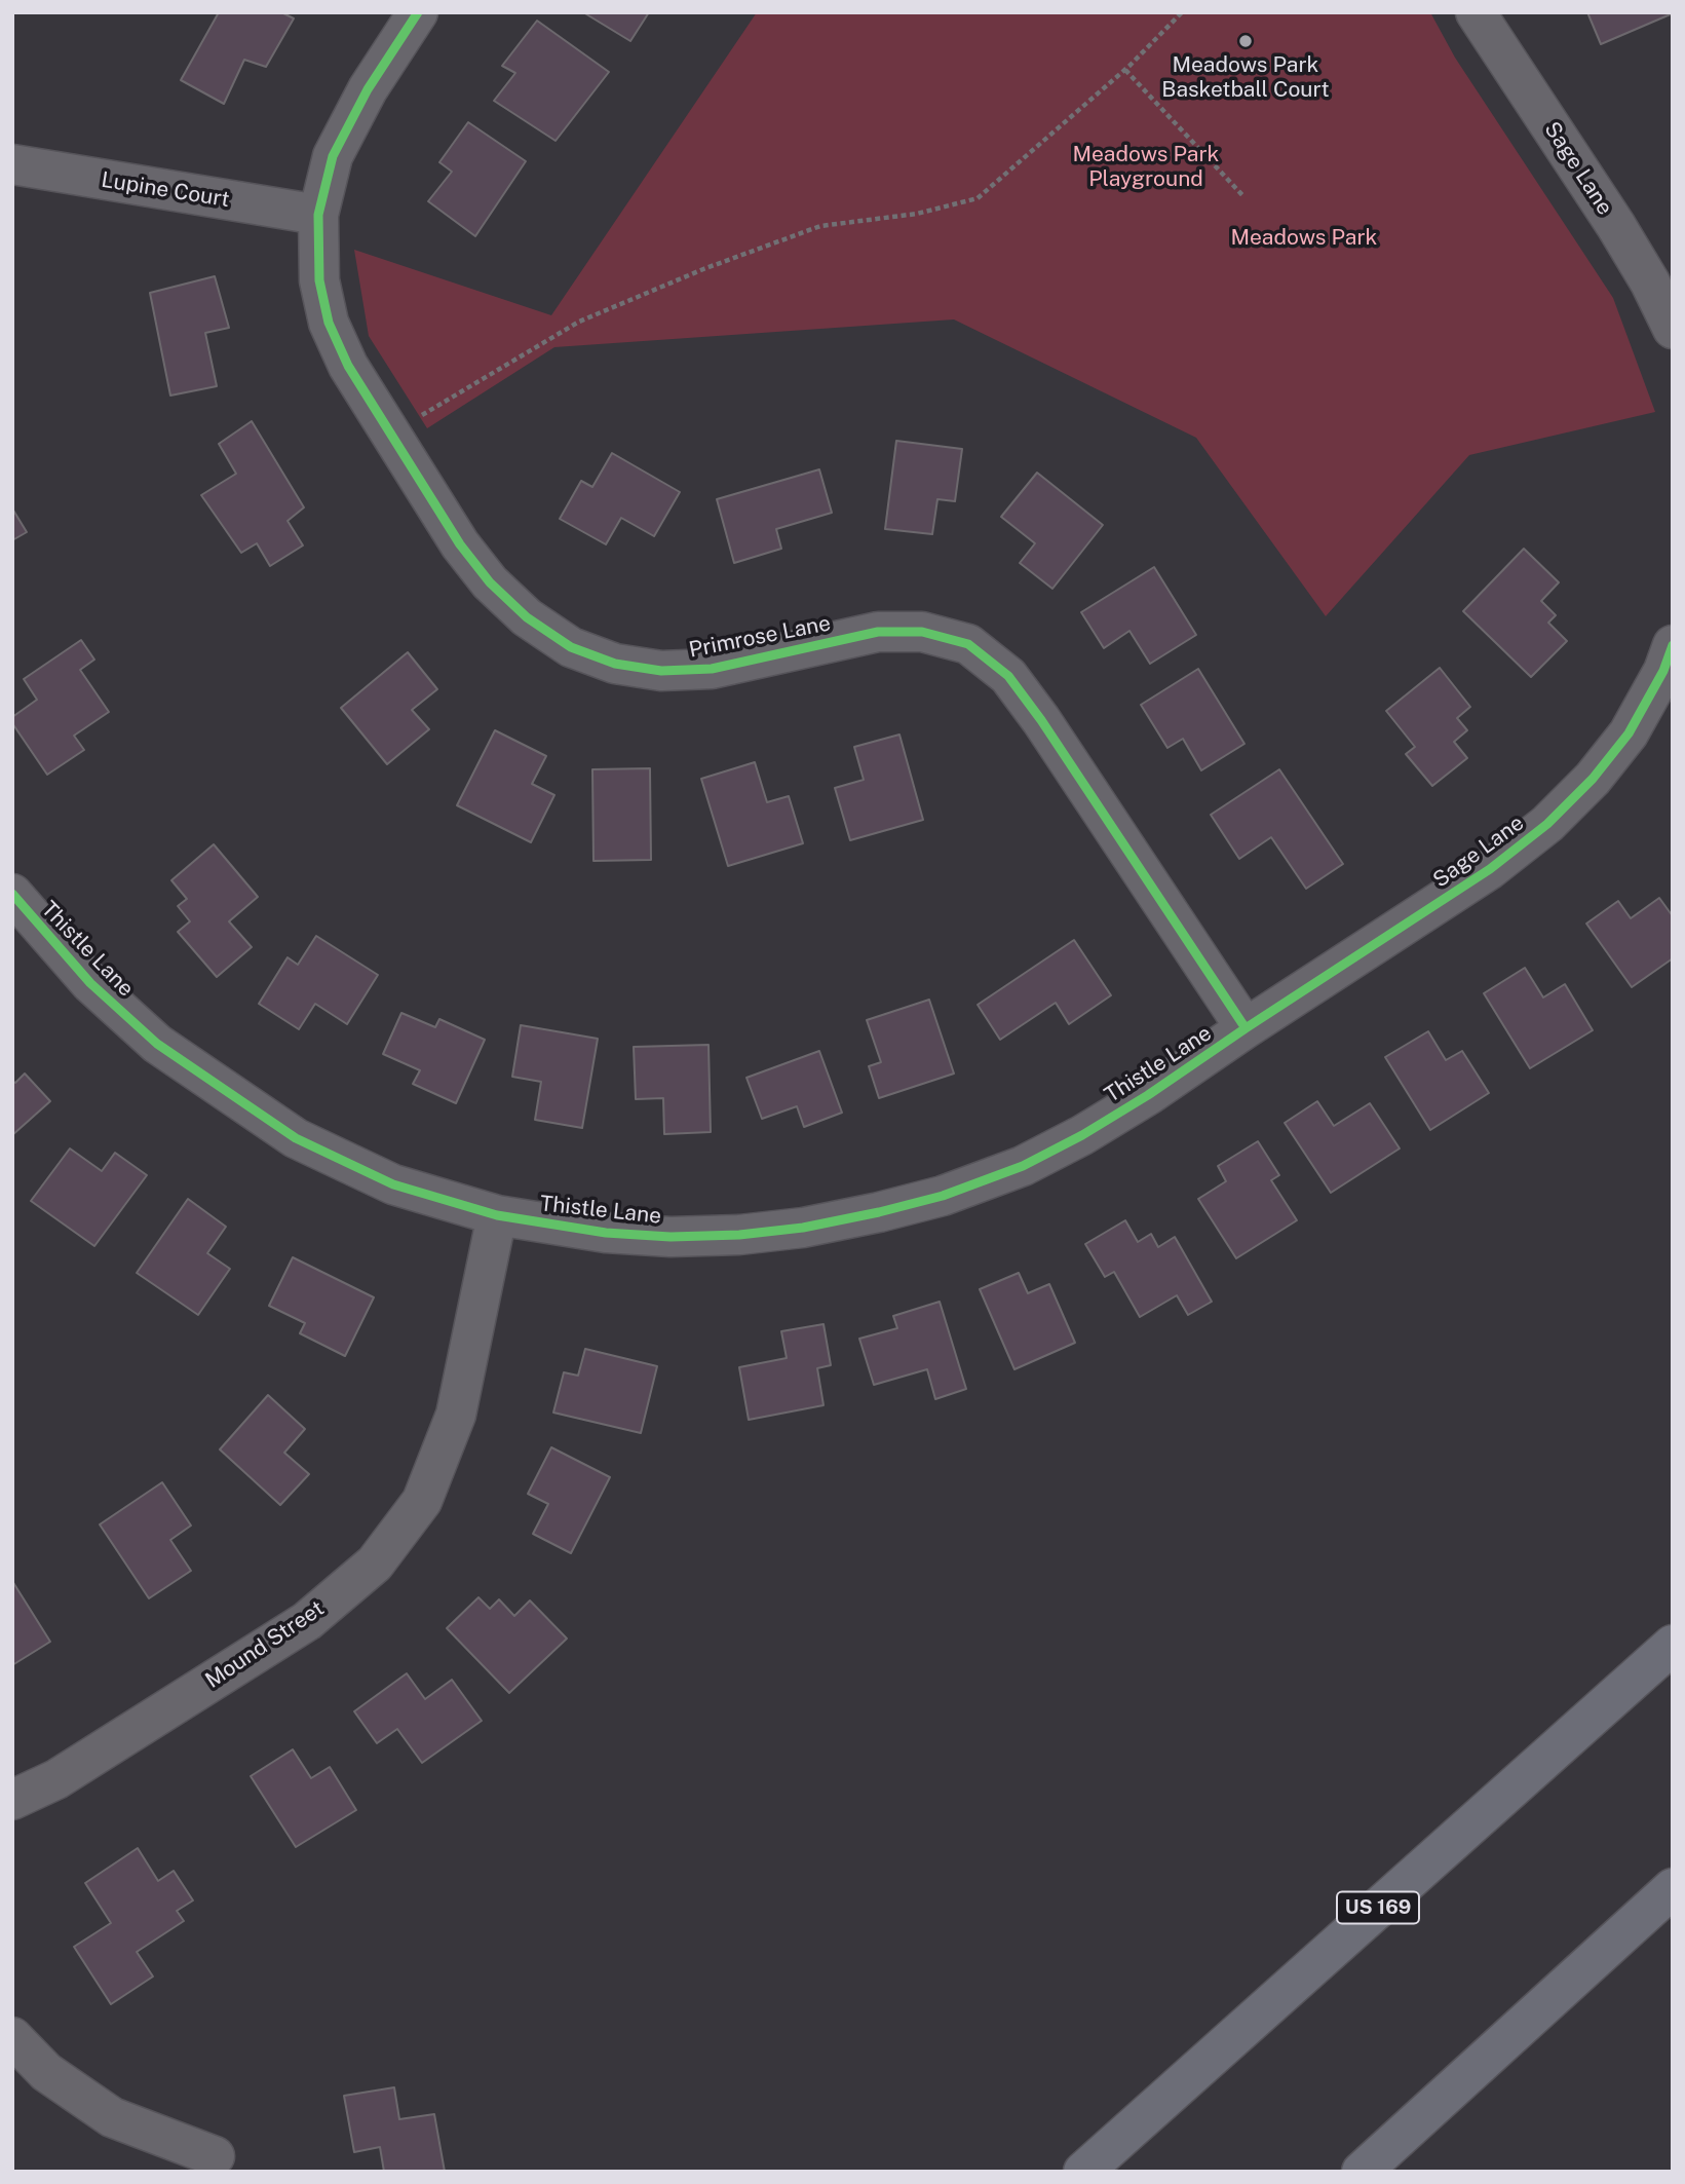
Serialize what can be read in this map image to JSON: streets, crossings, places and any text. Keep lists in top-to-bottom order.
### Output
{
  "streets": {
    "highway": ["US 169"],
    "street": [
      "Sage Lane",
      "Lupine Court",
      "Primrose Lane",
      "Thistle Lane",
      "Mound Street"
    ]
  },
  "crossings": [
    ["Sage Lane", "Primrose Lane"],
    ["Sage Lane", "Thistle Lane"],
    ["Lupine Court", "Primrose Lane"],
    ["Primrose Lane", "Thistle Lane"],
    ["Thistle Lane", "Mound Street"]
  ],
  "parks": ["Meadows Park Playground", "Meadows Park"],
  "places": ["Meadows Park Basketball Court"]
}
